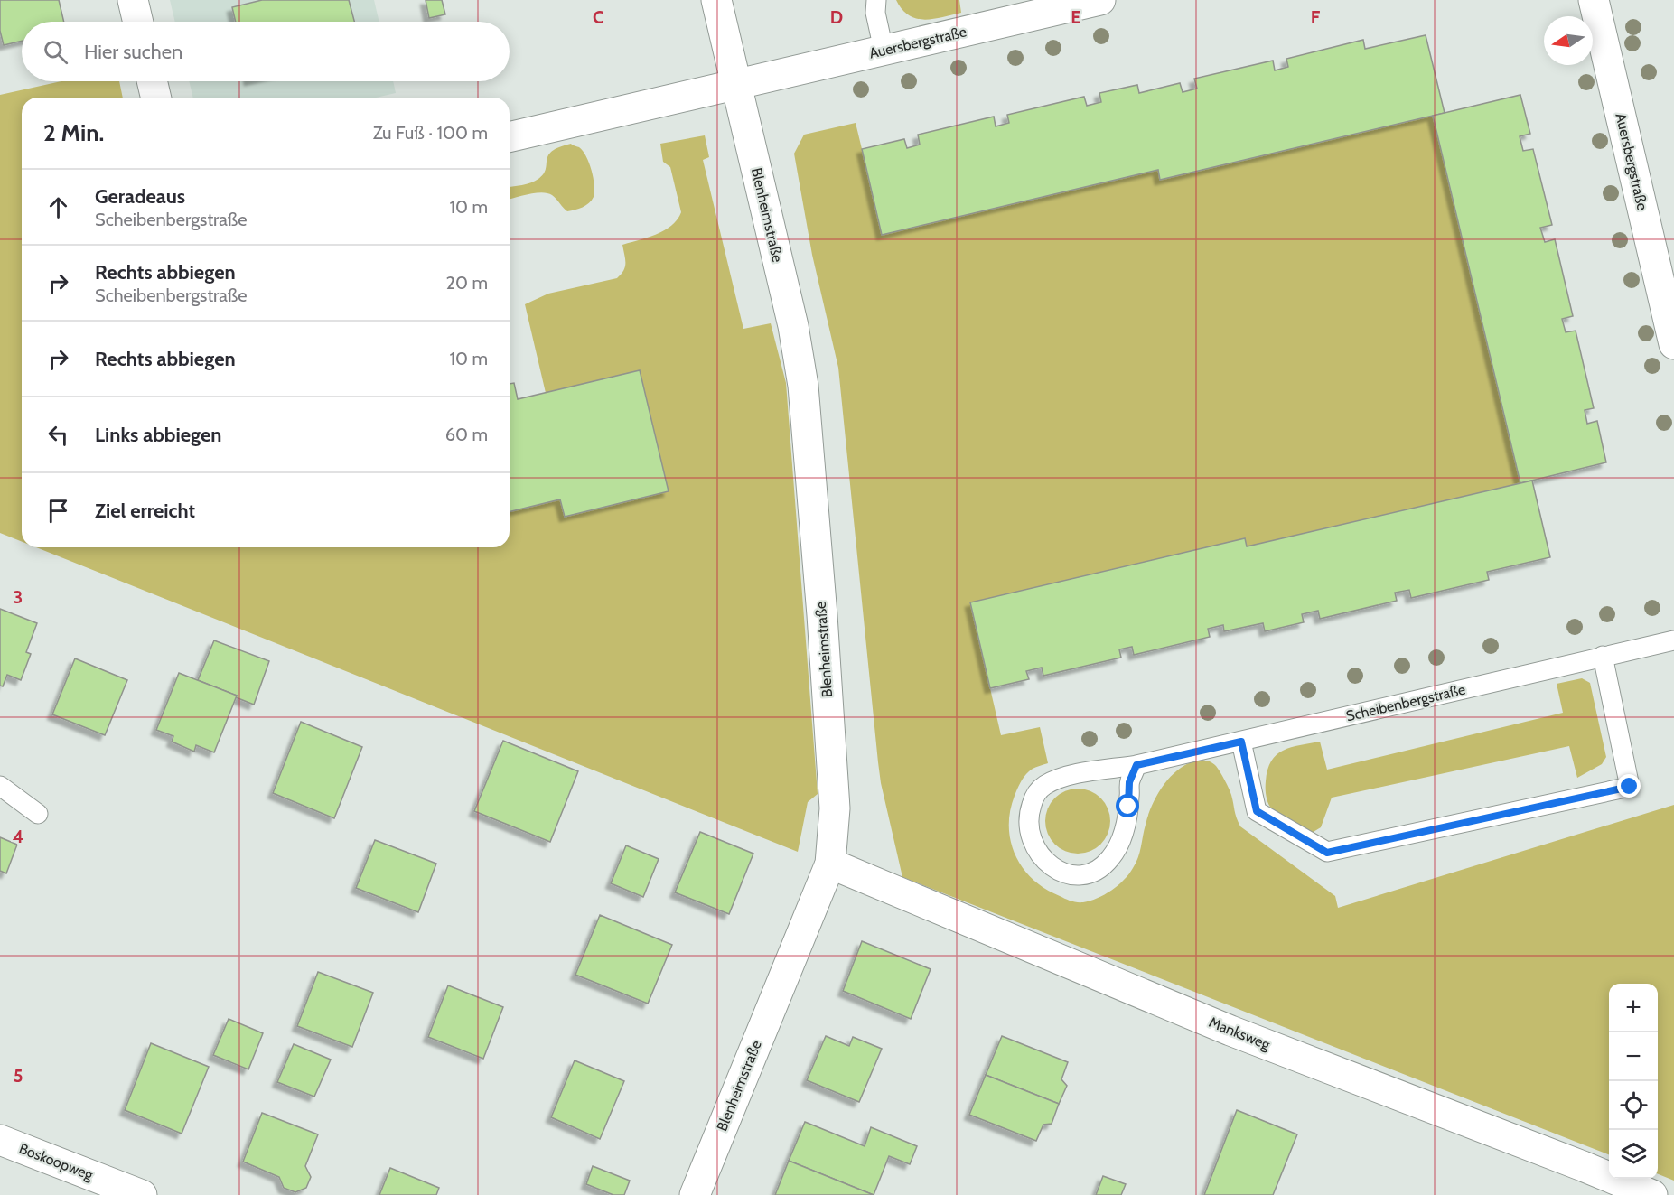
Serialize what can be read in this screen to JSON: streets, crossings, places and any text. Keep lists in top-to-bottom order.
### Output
{
  "streets": {
    "street": [
      "Auersbergstraße",
      "Blenheimstraße",
      "Manksweg",
      "Boskoopweg"
    ],
    "lane": ["Scheibenbergstraße"]
  },
  "crossings": [
    ["Auersbergstraße", "Blenheimstraße"],
    ["Blenheimstraße", "Manksweg"]
  ],
  "north": "left",
  "page": {
    "search": "Hier suchen",
    "heading": ["2 Min.", "Zu Fuß · 100 m"],
    "list": [
      ["Geradeaus", "Scheibenbergstraße", "10 m"],
      ["Rechts abbiegen", "Scheibenbergstraße", "20 m"],
      ["Rechts abbiegen", "10 m"],
      ["Links abbiegen", "60 m"],
      "Ziel erreicht"
    ],
    "map_buttons": ["+", "−"]
  },
  "grid": {
    "columns": [
      "C",
      "D",
      "E",
      "F"
    ],
    "rows": ["3", "4", "5"]
  }
}
